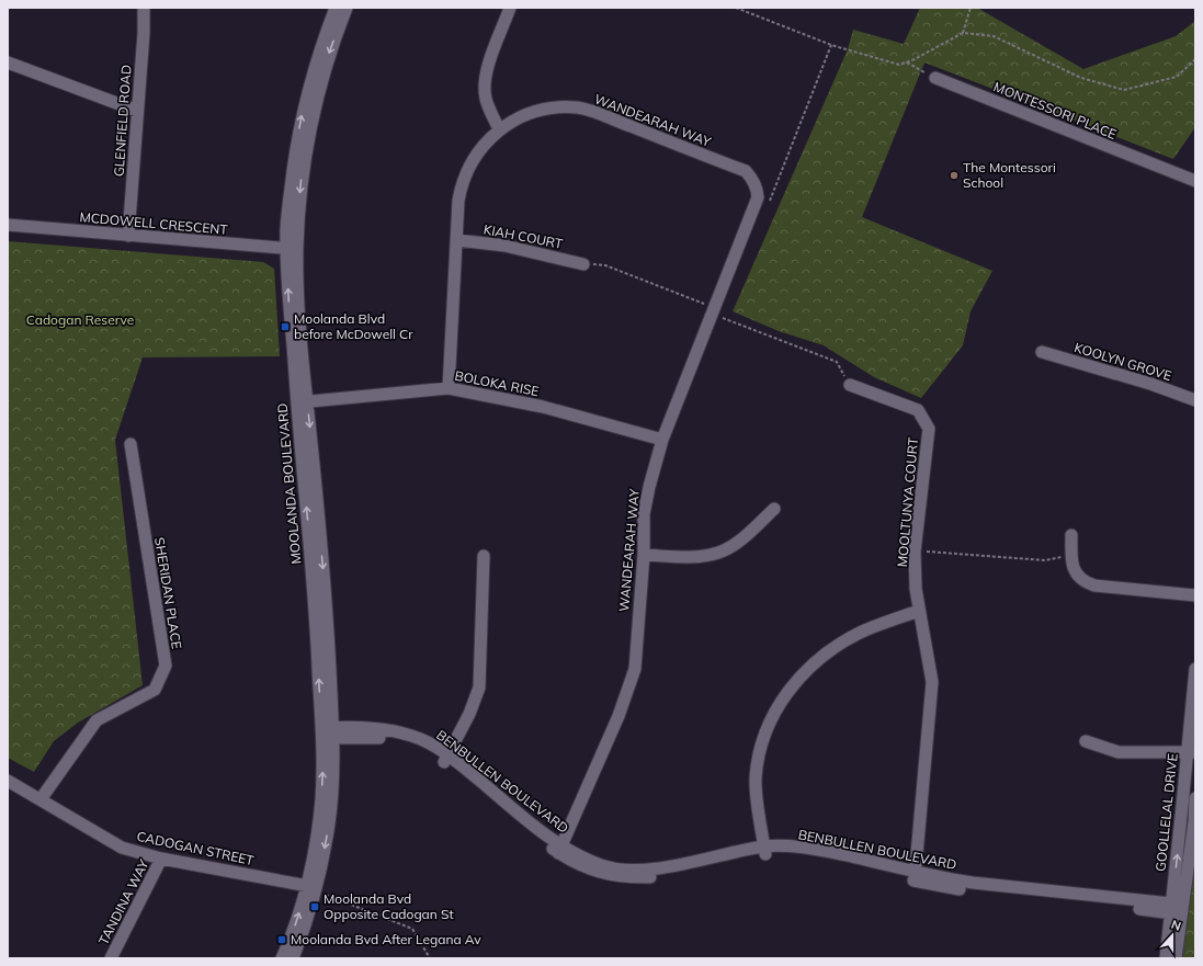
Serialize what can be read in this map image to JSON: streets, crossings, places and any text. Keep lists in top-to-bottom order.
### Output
{
  "streets": {
    "street": [
      "MONTESSORI PLACE",
      "GLENFIELD ROAD",
      "WANDEARAH WAY",
      "MCDOWELL CRESCENT",
      "KIAH COURT",
      "KOOLYN GROVE",
      "BOLOKA RISE",
      "MOOLANDA BOULEVARD",
      "MOOLTUNYA COURT",
      "SHERIDAN PLACE",
      "BENBULLEN BOULEVARD",
      "GOOLLELAL DRIVE",
      "CADOGAN STREET",
      "TANDINA WAY"
    ]
  },
  "crossings": [
    ["GLENFIELD ROAD", "MCDOWELL CRESCENT"],
    ["WANDEARAH WAY", "KIAH COURT"],
    ["WANDEARAH WAY", "BOLOKA RISE"],
    ["WANDEARAH WAY", "BENBULLEN BOULEVARD"],
    ["MCDOWELL CRESCENT", "MOOLANDA BOULEVARD"],
    ["BOLOKA RISE", "MOOLANDA BOULEVARD"],
    ["MOOLANDA BOULEVARD", "BENBULLEN BOULEVARD"],
    ["MOOLANDA BOULEVARD", "CADOGAN STREET"],
    ["MOOLTUNYA COURT", "BENBULLEN BOULEVARD"],
    ["SHERIDAN PLACE", "CADOGAN STREET"],
    ["BENBULLEN BOULEVARD", "GOOLLELAL DRIVE"],
    ["CADOGAN STREET", "TANDINA WAY"]
  ],
  "parks": ["Cadogan Reserve"],
  "places": {
    "other": ["The Montessori School"],
    "transit": ["Moolanda Blvd before McDowell Cr", "Moolanda Bvd Opposite Cadogan St", "Moolanda Bvd After Legana Av"]
  },
  "north": "top"
}
